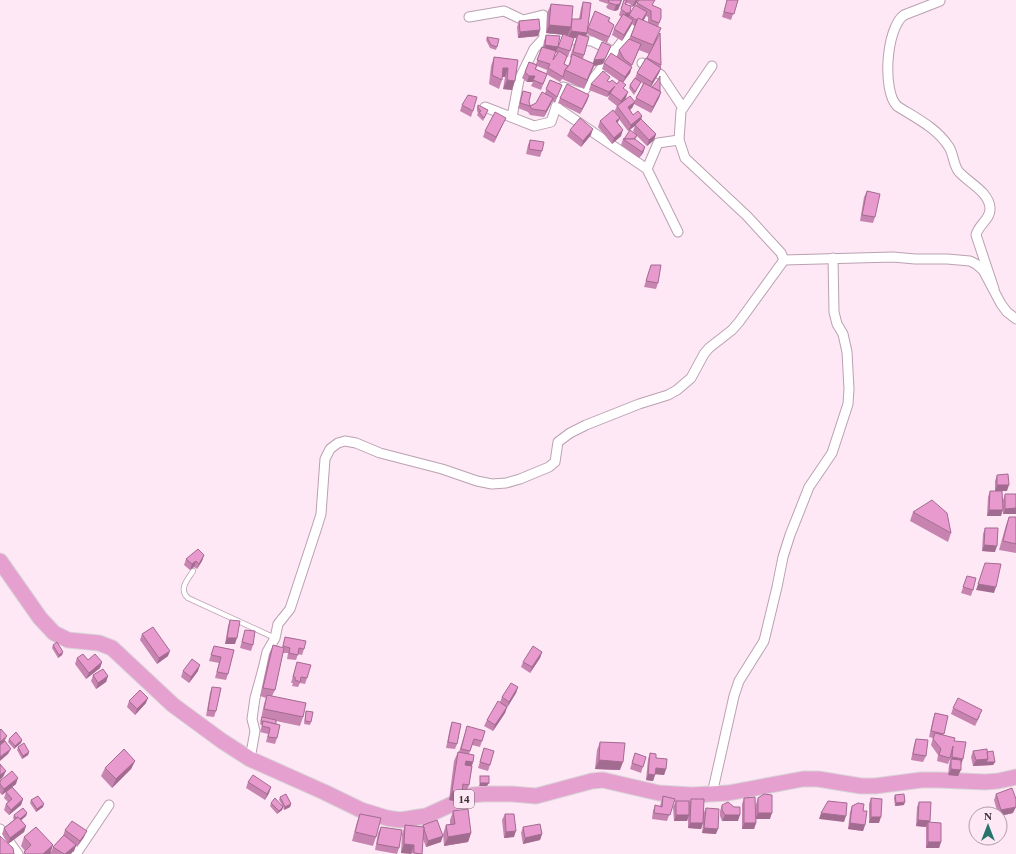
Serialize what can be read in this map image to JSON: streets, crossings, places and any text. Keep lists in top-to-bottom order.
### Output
{
  "streets": {
    "highway": ["14"]
  },
  "north": "top"
}
